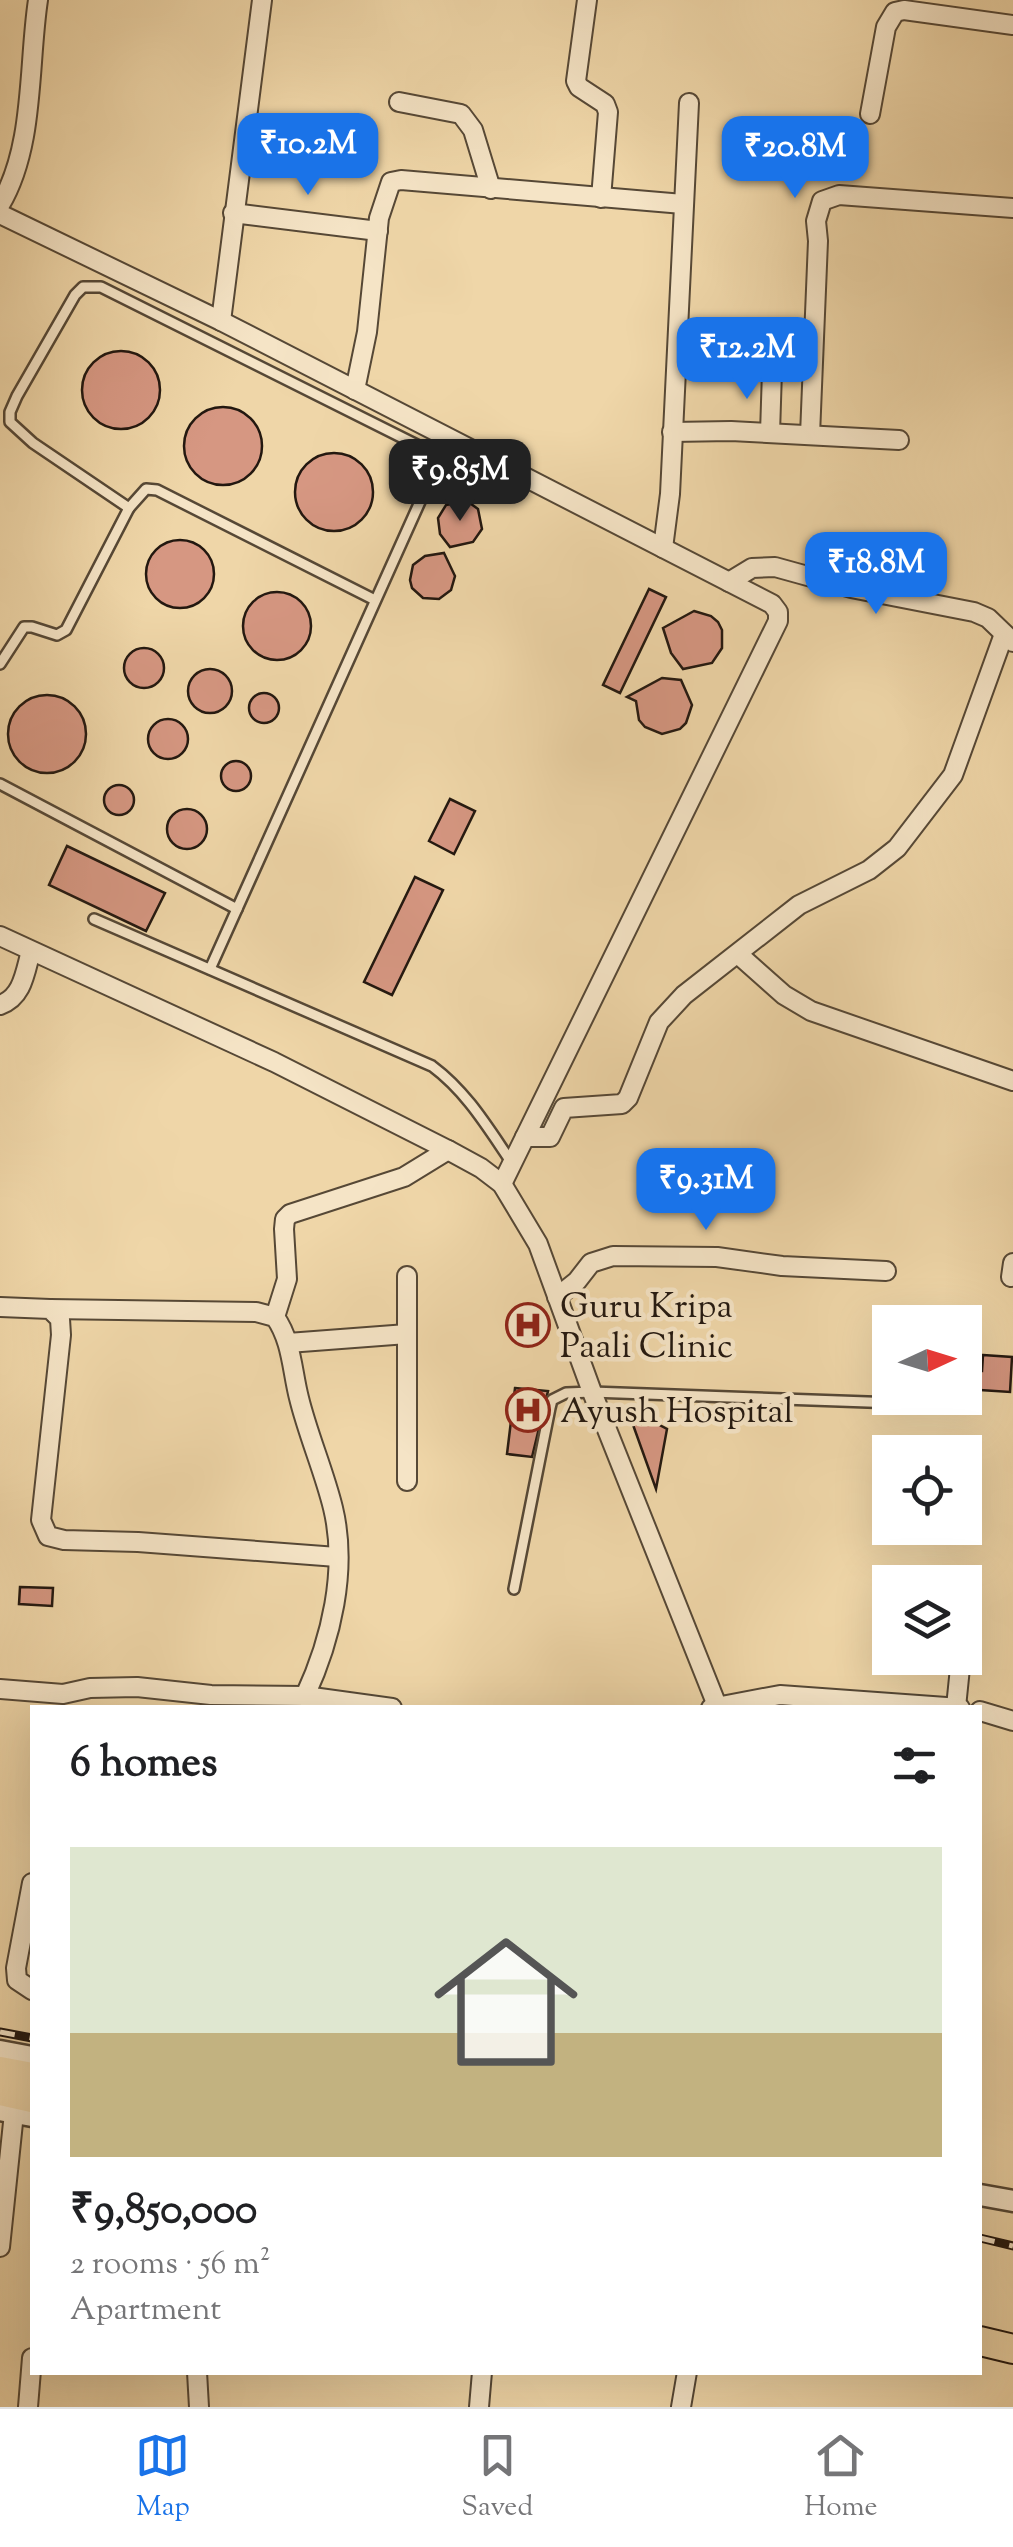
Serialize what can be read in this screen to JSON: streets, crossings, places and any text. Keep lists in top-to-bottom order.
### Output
{
  "places": {
    "hospital": ["Guru Kripa Paali Clinic", "Ayush Hospital"]
  },
  "north": "right",
  "page": {
    "price": [
      "₹10.2M",
      "₹20.8M",
      "₹12.2M",
      "₹9.85M",
      "₹18.8M",
      "₹9.31M"
    ],
    "heading": "6 homes",
    "list": [
      {
        "name": "₹9,850,000",
        "note": "2 rooms · 56 m² · Apartment"
      }
    ],
    "tabs": ["Map", "Saved", "Home"]
  }
}
